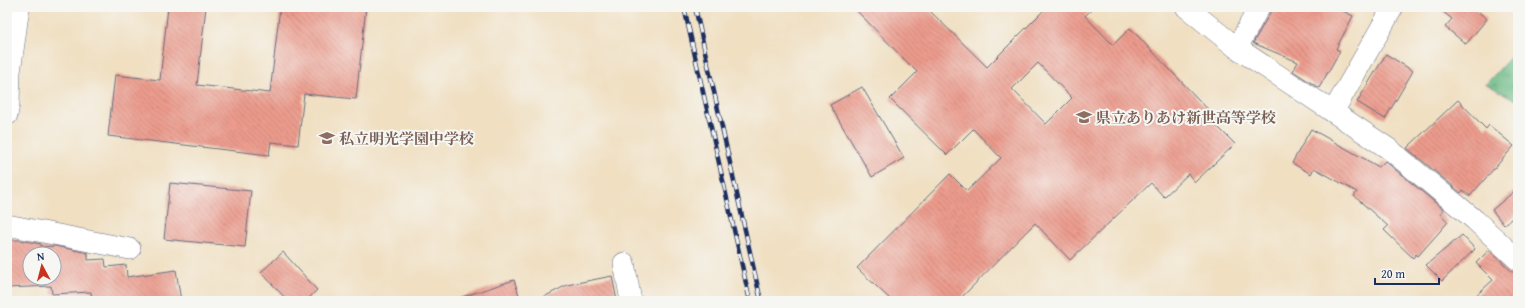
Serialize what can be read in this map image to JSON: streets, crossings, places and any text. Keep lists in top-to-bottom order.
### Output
{
  "places": {
    "school or university": ["県立ありあけ新世高等学校", "私立明光学園中学校"]
  },
  "scale_bar": "20 m",
  "north": "top"
}
